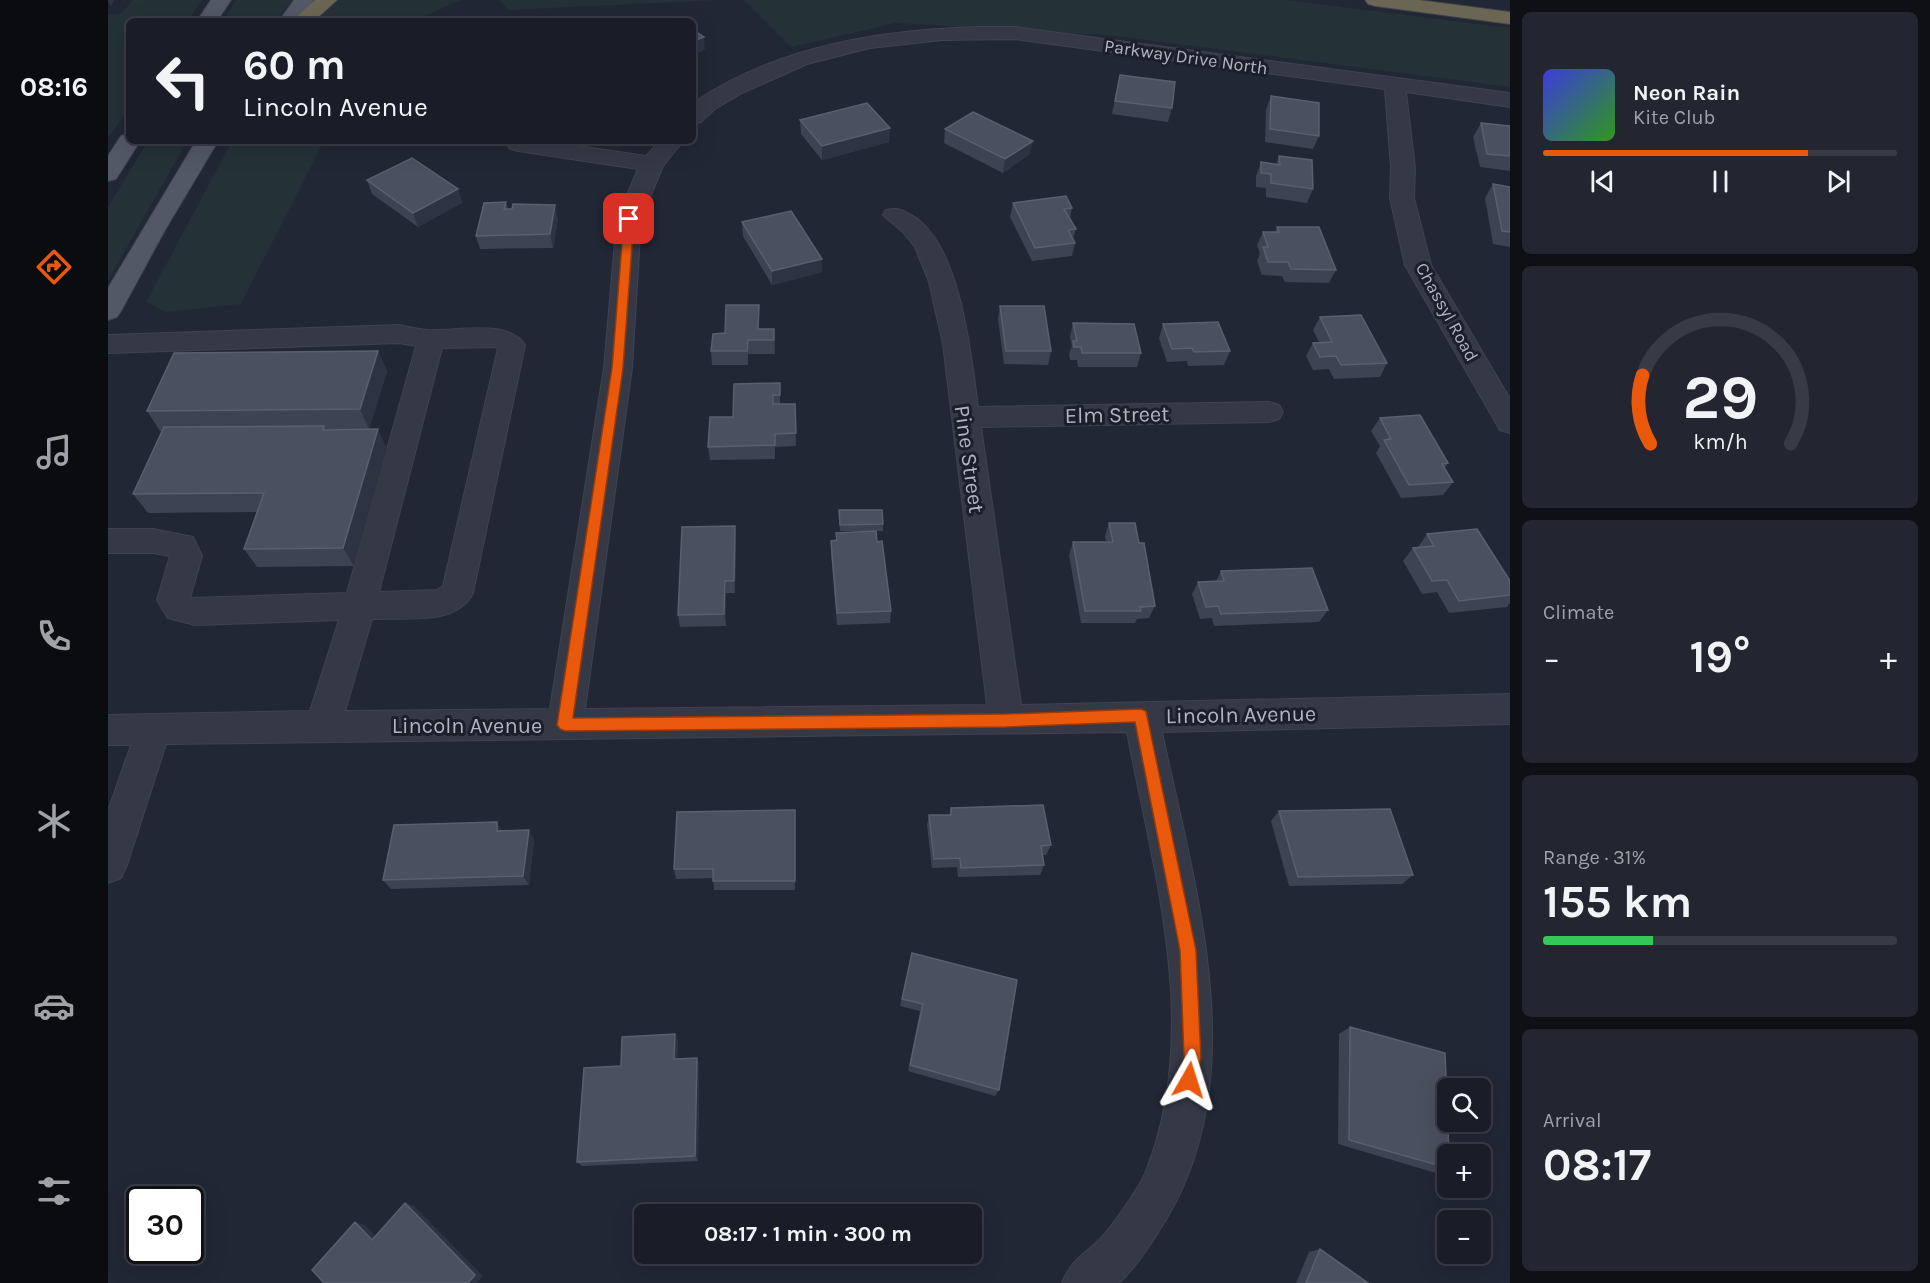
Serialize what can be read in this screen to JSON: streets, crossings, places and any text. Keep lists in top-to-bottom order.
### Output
{
  "streets": {
    "street": [
      "Parkway Drive North",
      "Chassyl Road",
      "Elm Street",
      "Pine Street",
      "Lincoln Avenue"
    ]
  },
  "crossings": [
    ["Parkway Drive North", "Chassyl Road"],
    ["Elm Street", "Pine Street"],
    ["Pine Street", "Lincoln Avenue"]
  ],
  "page": {
    "tabs": "08:16",
    "turn": ["60 m", "Lincoln Avenue"],
    "song": ["Neon Rain", "Kite Club"],
    "tile": [
      "Climate",
      ["Range · 31%", "155 km"],
      ["Arrival", "08:17"]
    ],
    "heat": ["−", "19°", "+"],
    "map_buttons": ["+", "−"],
    "limit": "30",
    "trip": "08:17 · 1 min · 300 m",
    "gauge": ["29", "km/h"]
  }
}
